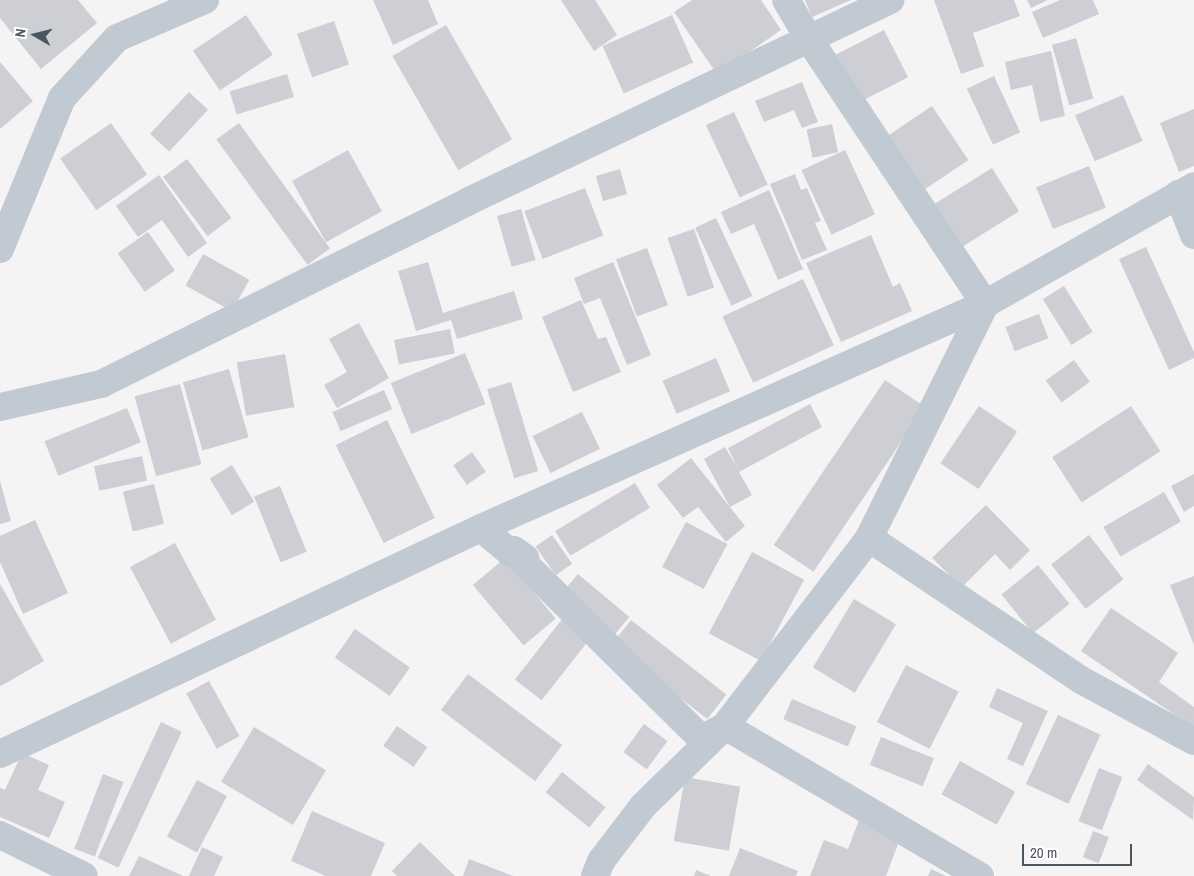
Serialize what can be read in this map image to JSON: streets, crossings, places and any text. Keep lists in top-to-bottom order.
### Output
{
  "scale_bar": "20 m",
  "north": "left"
}
